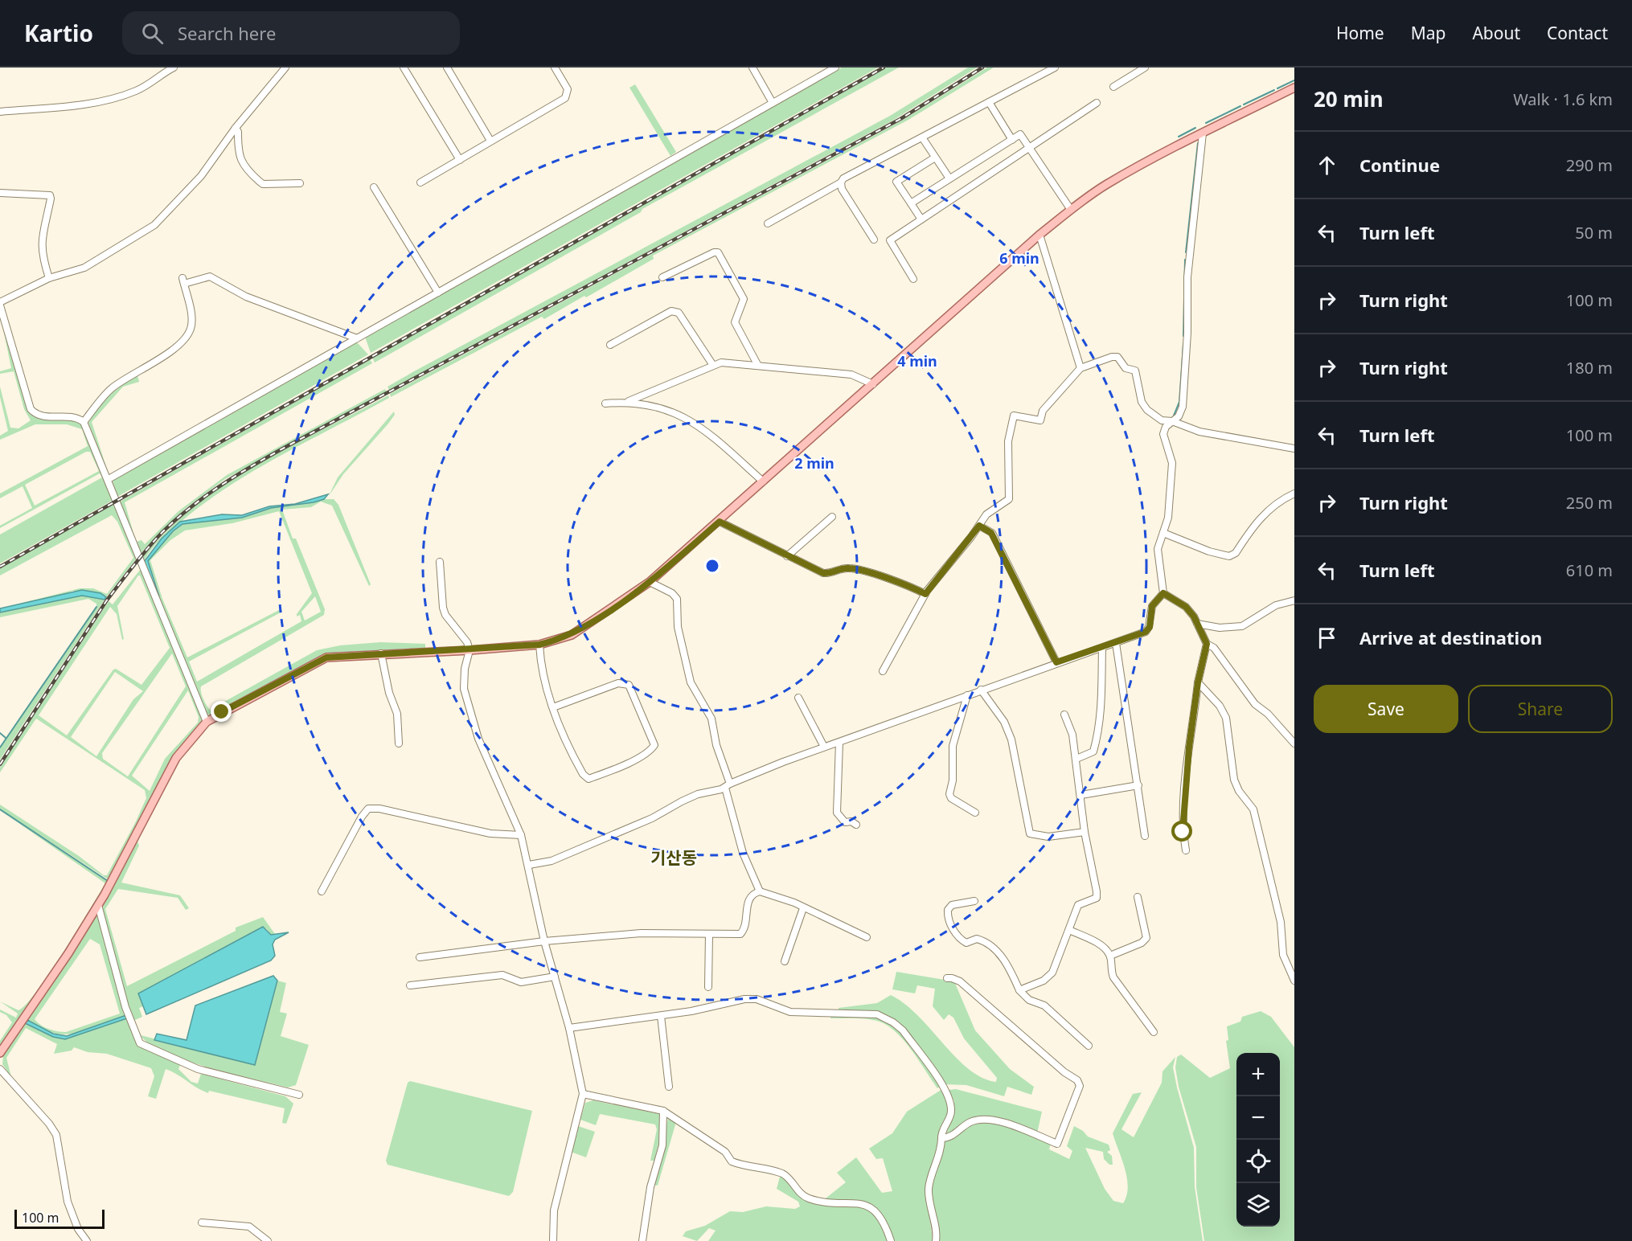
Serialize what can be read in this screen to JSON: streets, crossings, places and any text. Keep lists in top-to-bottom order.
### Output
{
  "districts": ["기산동"],
  "scale_bar": "100 m",
  "page": {
    "header": "Kartio",
    "search": "Search here",
    "nav": [
      "Home",
      "Map",
      "About",
      "Contact"
    ],
    "heading": ["20 min", "Walk · 1.6 km"],
    "list": [
      ["Continue", "290 m"],
      ["Turn left", "50 m"],
      ["Turn right", "100 m"],
      ["Turn right", "180 m"],
      ["Turn left", "100 m"],
      ["Turn right", "250 m"],
      ["Turn left", "610 m"],
      "Arrive at destination"
    ],
    "buttons": ["Save", "Share"],
    "map_buttons": ["+", "−"],
    "scale": "100 m"
  },
  "rings": ["6 min", "4 min", "2 min"]
}
